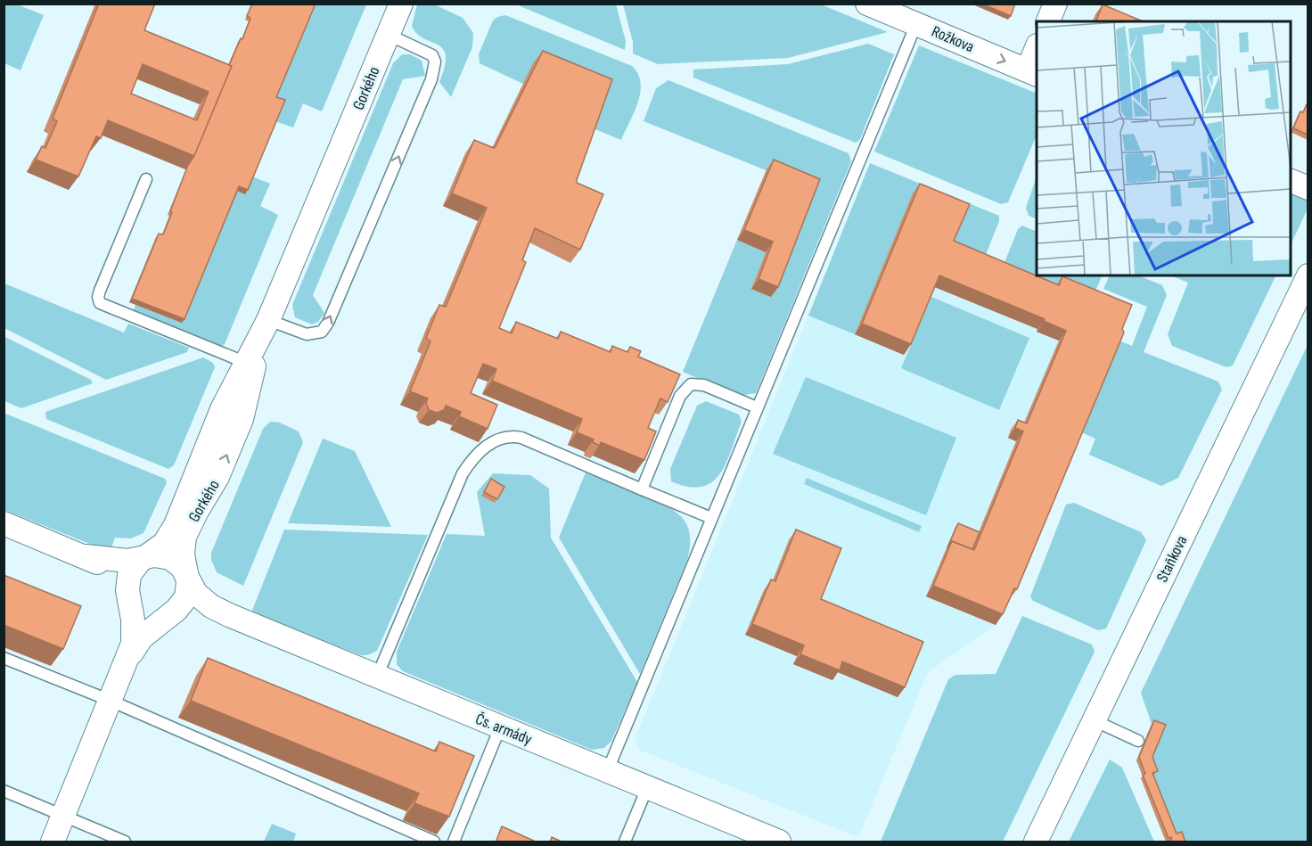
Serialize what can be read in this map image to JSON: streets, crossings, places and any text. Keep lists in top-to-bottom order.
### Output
{
  "streets": {
    "street": [
      "Rožkova",
      "Gorkého",
      "Staňkova",
      "Čs. armády"
    ]
  },
  "crossings": [
    ["Gorkého", "Čs. armády"]
  ],
  "one_way": ["Rožkova"]
}
